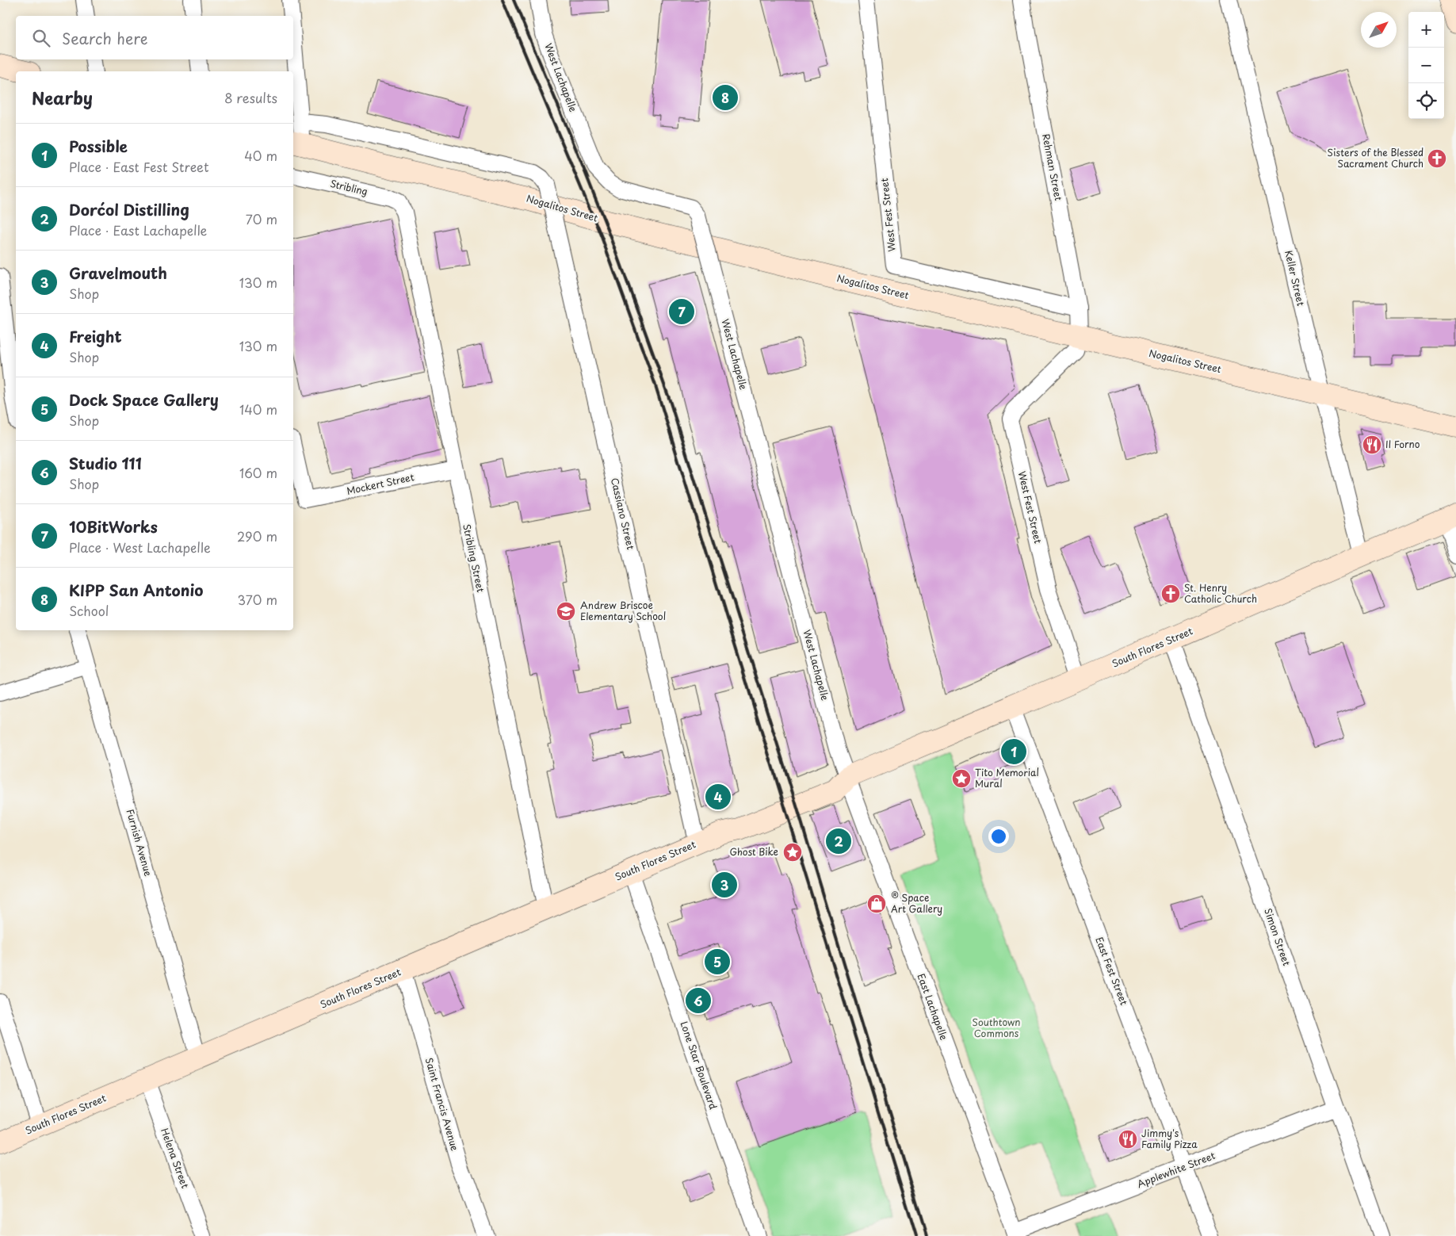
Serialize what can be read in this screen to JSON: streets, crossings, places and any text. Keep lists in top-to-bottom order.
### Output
{
  "streets": {
    "main road": ["Nogalitos Street", "South Flores Street"],
    "street": [
      "West Lachapelle",
      "Rehman Street",
      "Stribling",
      "West Fest Street",
      "Keller Street",
      "Mockert Street",
      "Cassiano Street",
      "Stribling Street",
      "Furnish Avenue",
      "Simon Street",
      "East Fest Street",
      "East Lachapelle",
      "Lone Star Boulevard",
      "Saint Francis Avenue",
      "Helena Street",
      "Applewhite Street"
    ]
  },
  "crossings": [
    ["West Lachapelle", "South Flores Street"],
    ["West Lachapelle", "East Lachapelle"],
    ["Rehman Street", "Nogalitos Street"],
    ["Rehman Street", "West Fest Street"],
    ["Stribling", "Stribling Street"],
    ["Nogalitos Street", "West Fest Street"],
    ["Nogalitos Street", "Keller Street"],
    ["Nogalitos Street", "Cassiano Street"],
    ["West Fest Street", "South Flores Street"],
    ["Keller Street", "South Flores Street"],
    ["Mockert Street", "Stribling Street"],
    ["Cassiano Street", "South Flores Street"],
    ["Stribling Street", "South Flores Street"],
    ["South Flores Street", "Furnish Avenue"],
    ["South Flores Street", "Simon Street"],
    ["South Flores Street", "East Fest Street"],
    ["South Flores Street", "East Lachapelle"],
    ["South Flores Street", "Lone Star Boulevard"],
    ["South Flores Street", "Saint Francis Avenue"],
    ["South Flores Street", "Helena Street"],
    ["Simon Street", "Applewhite Street"],
    ["East Fest Street", "Applewhite Street"],
    ["East Lachapelle", "Applewhite Street"]
  ],
  "parks": ["Southtown Commons"],
  "places": {
    "church": ["Sisters of the Blessed Sacrament Church", "St. Henry Catholic Church"],
    "restaurant": ["Il Forno", "Jimmy's Family Pizza"],
    "school or university": ["Andrew Briscoe Elementary School"],
    "place": ["Tito Memorial Mural", "Ghost Bike"],
    "shop": ["® Space Art Gallery"]
  },
  "north": "top right",
  "page": {
    "map_buttons": ["+", "−"],
    "search": "Search here",
    "heading": ["Nearby", "8 results"],
    "pins": [
      "8",
      "7",
      "1",
      "4",
      "2",
      "3",
      "5",
      "6"
    ],
    "list": [
      {
        "mark": "1",
        "name": "Possible",
        "note": "Place · East Fest Street",
        "value": "40 m"
      },
      {
        "mark": "2",
        "name": "Dorćol Distilling",
        "note": "Place · East Lachapelle",
        "value": "70 m"
      },
      {
        "mark": "3",
        "name": "Gravelmouth",
        "note": "Shop",
        "value": "130 m"
      },
      {
        "mark": "4",
        "name": "Freight",
        "note": "Shop",
        "value": "130 m"
      },
      {
        "mark": "5",
        "name": "Dock Space Gallery",
        "note": "Shop",
        "value": "140 m"
      },
      {
        "mark": "6",
        "name": "Studio 111",
        "note": "Shop",
        "value": "160 m"
      },
      {
        "mark": "7",
        "name": "10BitWorks",
        "note": "Place · West Lachapelle",
        "value": "290 m"
      },
      {
        "mark": "8",
        "name": "KIPP San Antonio",
        "note": "School",
        "value": "370 m"
      }
    ]
  }
}
